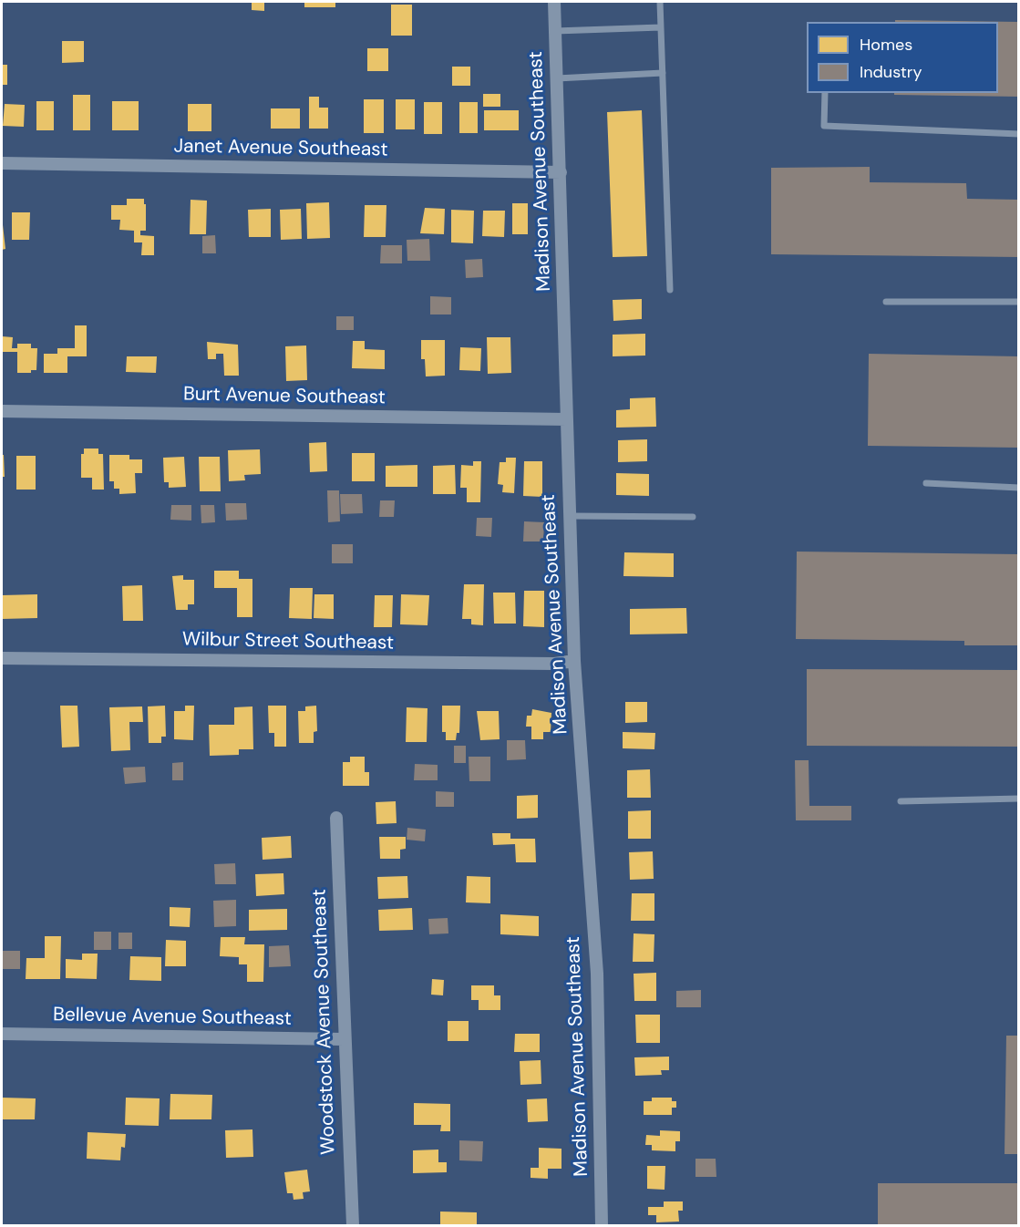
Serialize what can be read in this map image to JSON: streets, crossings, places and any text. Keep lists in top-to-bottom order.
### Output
{
  "streets": {
    "street": [
      "Janet Avenue Southeast",
      "Madison Avenue Southeast",
      "Burt Avenue Southeast",
      "Wilbur Street Southeast",
      "Bellevue Avenue Southeast",
      "Woodstock Avenue Southeast"
    ]
  },
  "crossings": [
    ["Janet Avenue Southeast", "Madison Avenue Southeast"],
    ["Madison Avenue Southeast", "Burt Avenue Southeast"],
    ["Madison Avenue Southeast", "Wilbur Street Southeast"],
    ["Bellevue Avenue Southeast", "Woodstock Avenue Southeast"]
  ],
  "legend": ["Homes", "Industry"]
}
